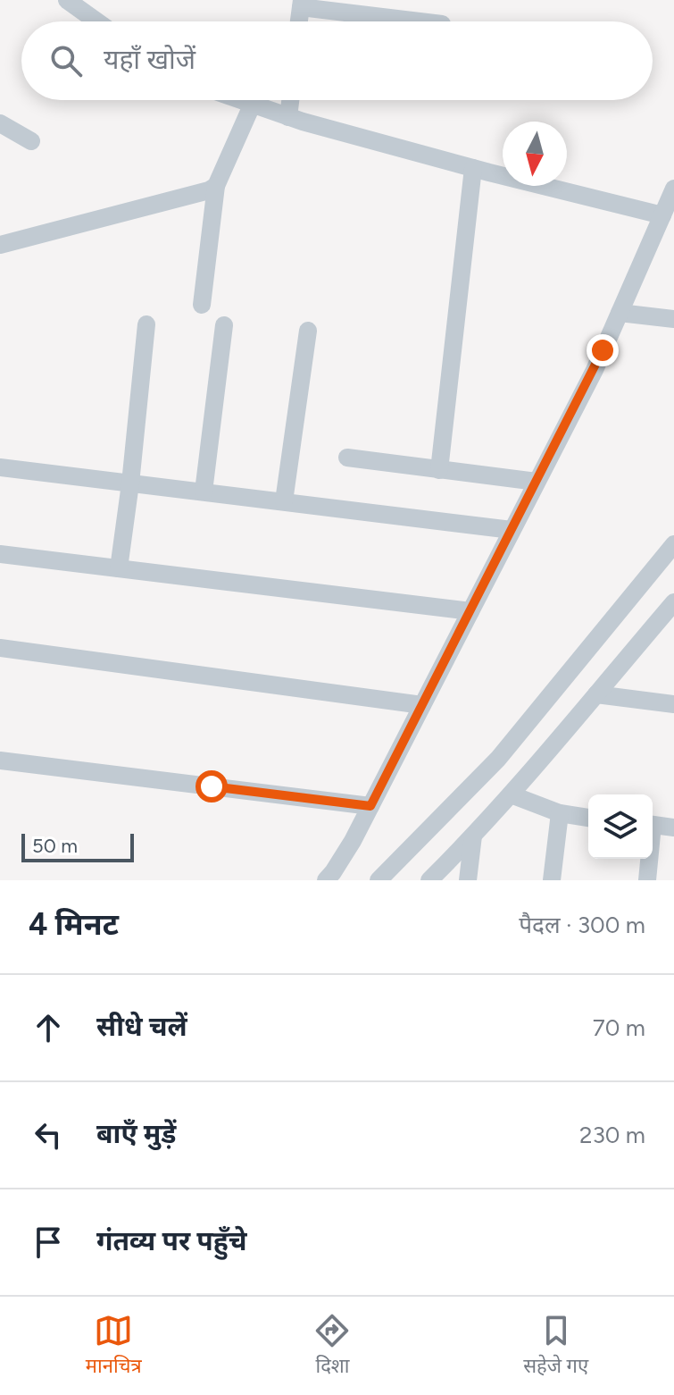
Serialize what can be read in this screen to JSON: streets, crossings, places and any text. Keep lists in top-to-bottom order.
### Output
{
  "scale_bar": "50 m",
  "north": "bottom",
  "page": {
    "search": "यहाँ खोजें",
    "scale": "50 m",
    "heading": ["4 मिनट", "पैदल · 300 m"],
    "list": [
      ["सीधे चलें", "70 m"],
      ["बाएँ मुड़ें", "230 m"],
      "गंतव्य पर पहुँचे"
    ],
    "nav": ["मानचित्र", "दिशा", "सहेजे गए"]
  }
}
